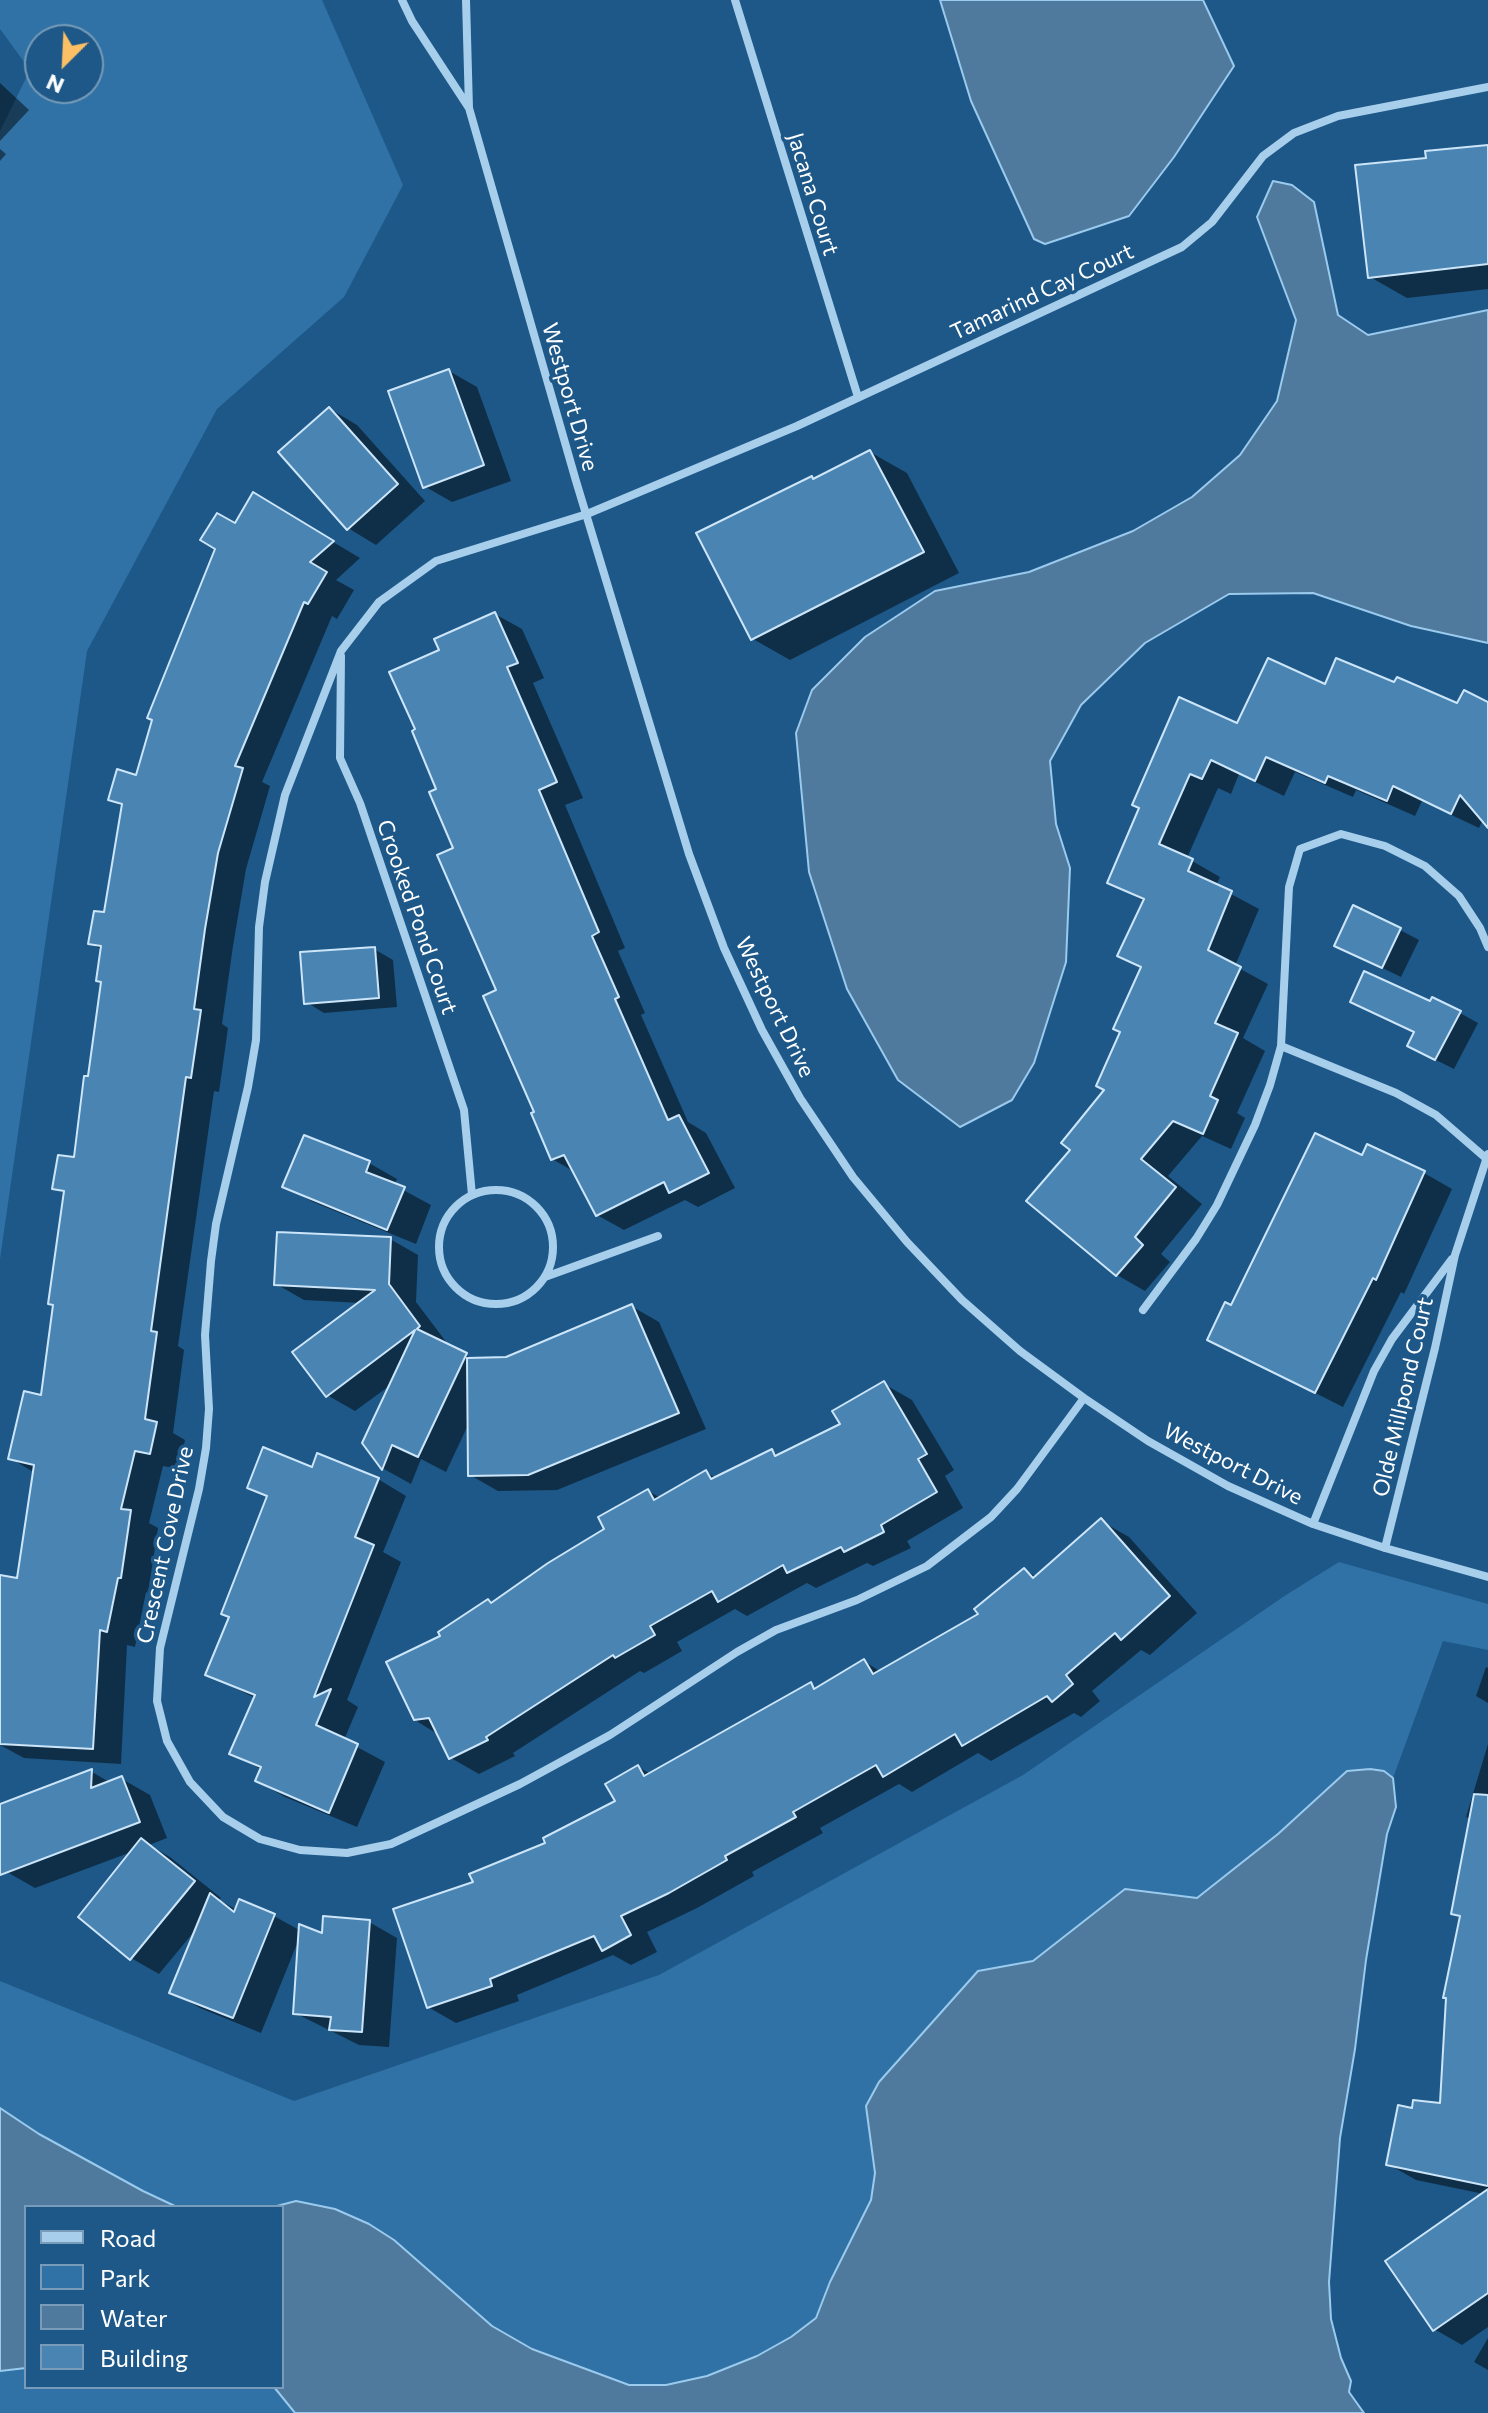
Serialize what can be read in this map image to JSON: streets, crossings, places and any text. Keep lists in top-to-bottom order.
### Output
{
  "streets": {
    "street": [
      "Jacana Court",
      "Tamarind Cay Court",
      "Westport Drive",
      "Crooked Pond Court",
      "Olde Millpond Court",
      "Crescent Cove Drive"
    ]
  },
  "crossings": [
    ["Jacana Court", "Tamarind Cay Court"],
    ["Tamarind Cay Court", "Westport Drive"],
    ["Tamarind Cay Court", "Crescent Cove Drive"],
    ["Westport Drive", "Olde Millpond Court"],
    ["Westport Drive", "Crescent Cove Drive"],
    ["Crooked Pond Court", "Crescent Cove Drive"]
  ],
  "legend": [
    "Road",
    "Park",
    "Water",
    "Building"
  ],
  "north": "bottom left"
}
